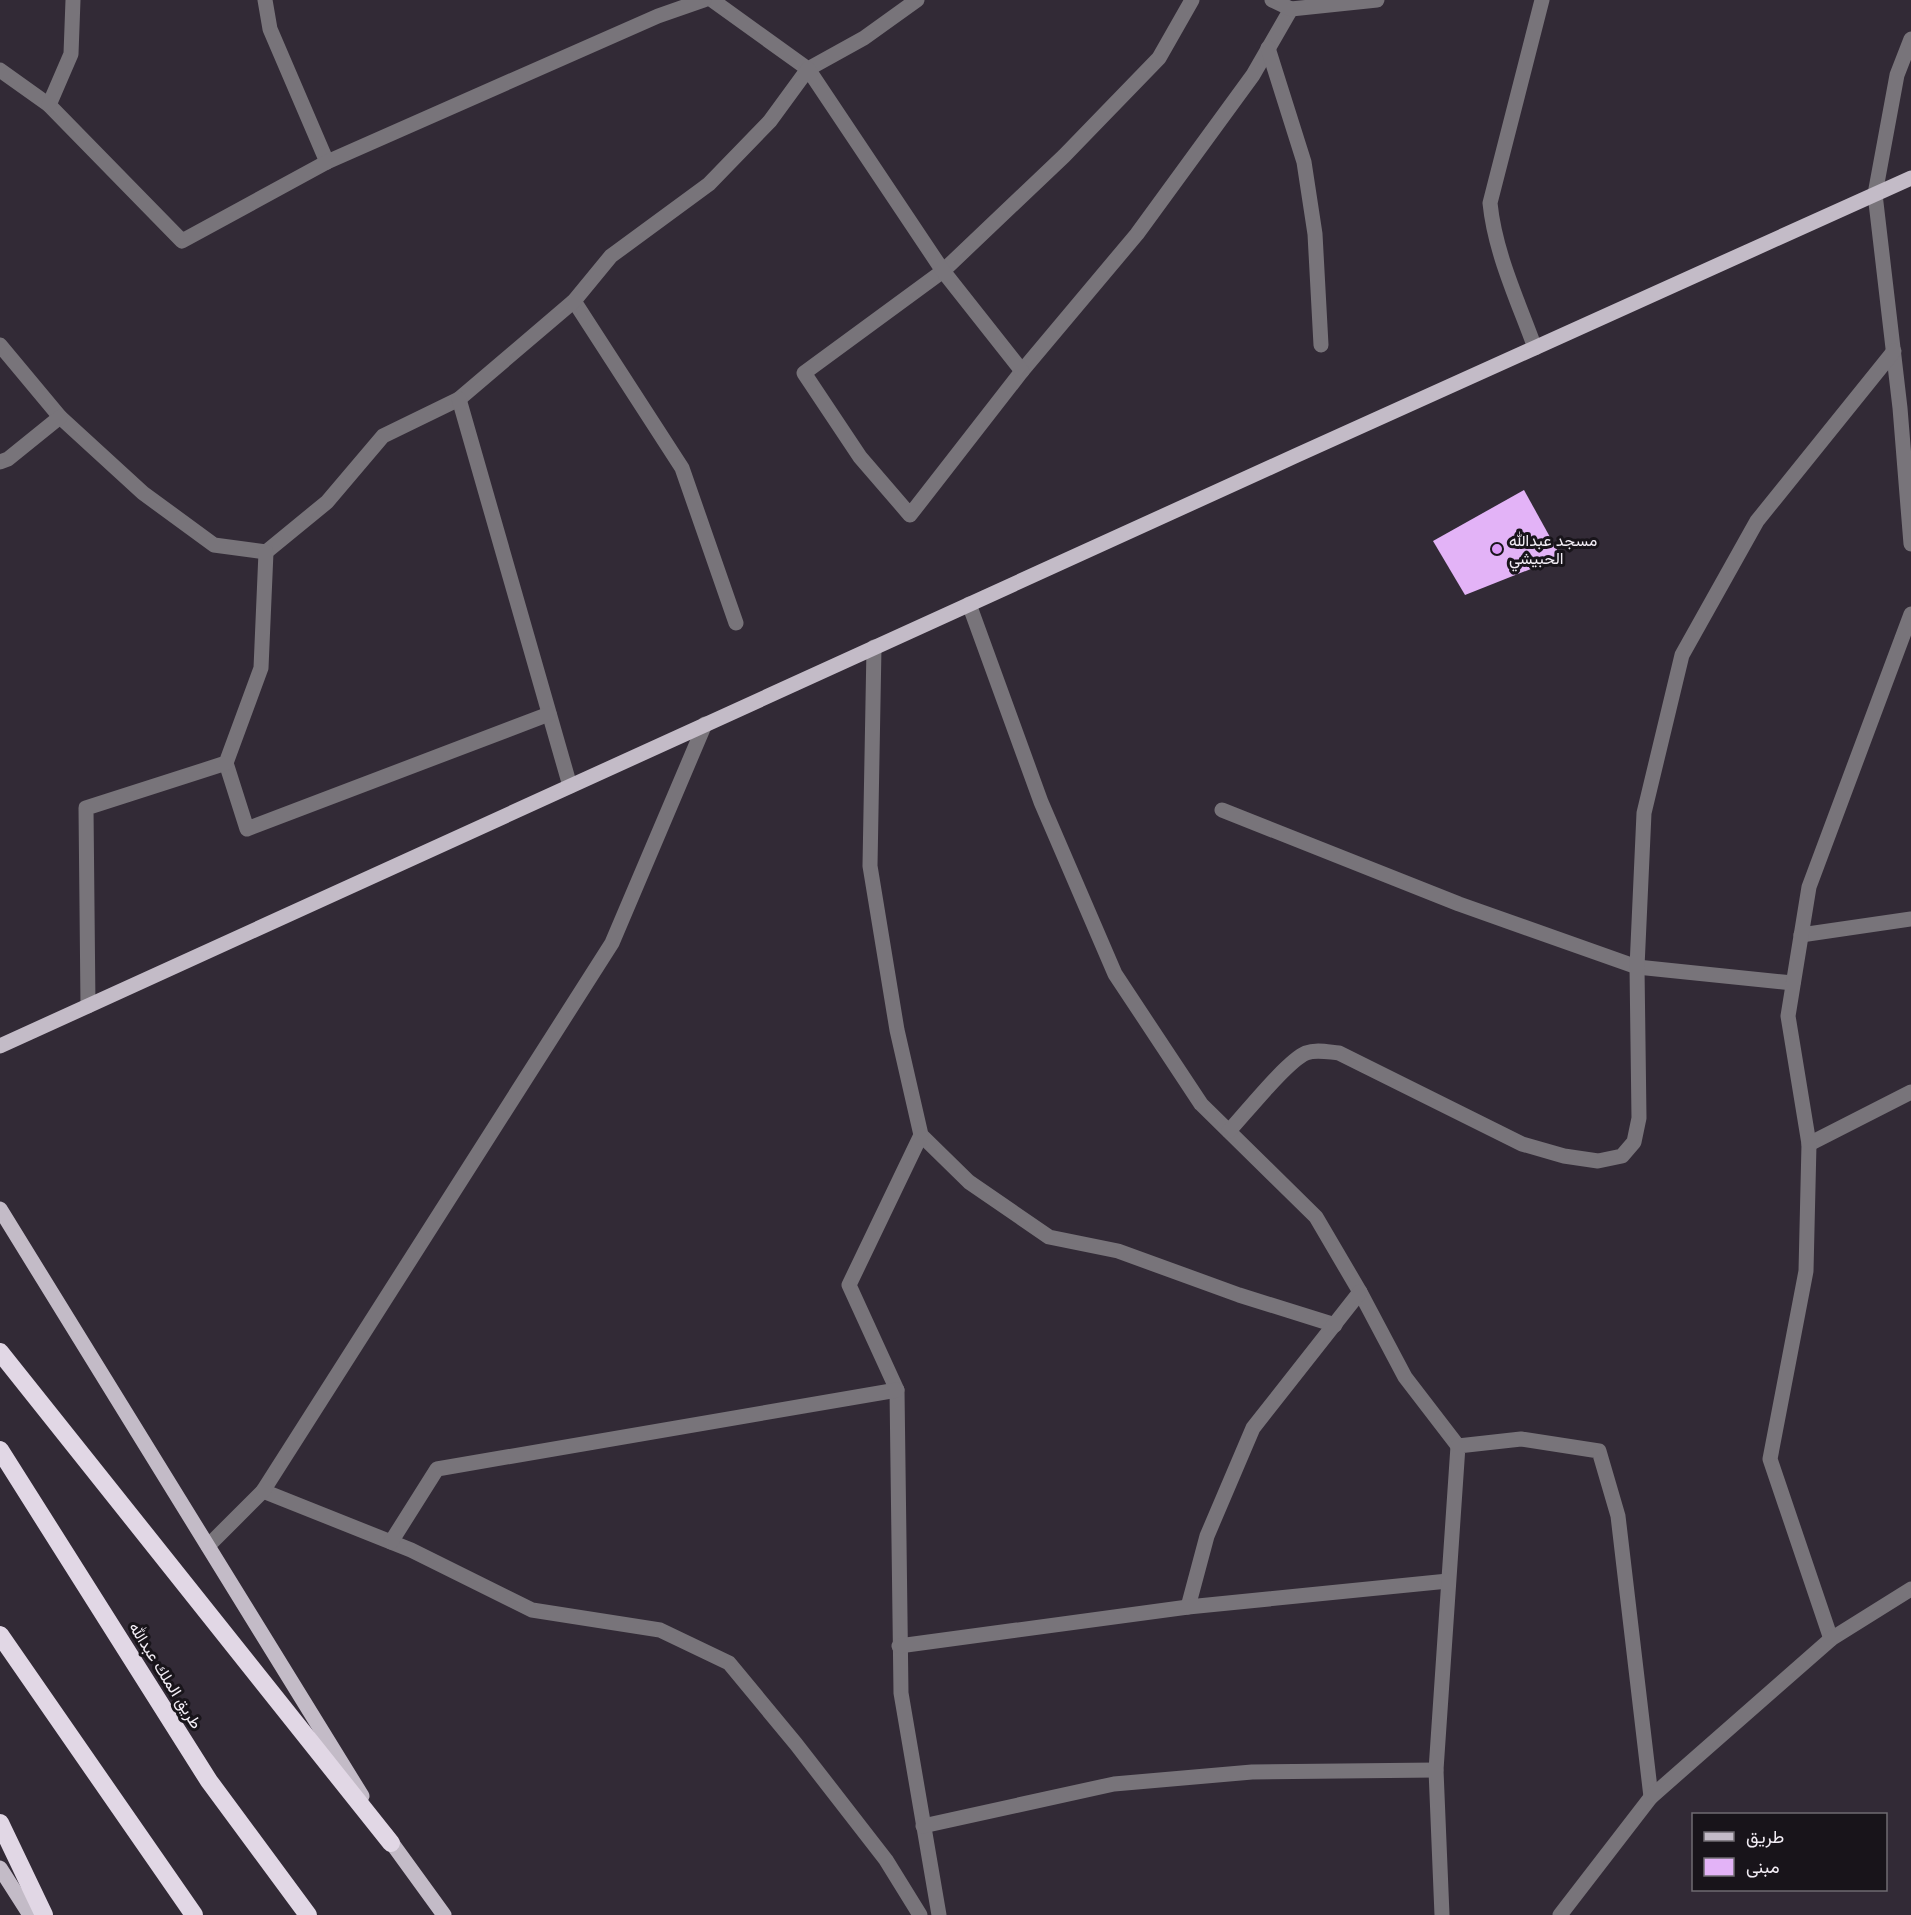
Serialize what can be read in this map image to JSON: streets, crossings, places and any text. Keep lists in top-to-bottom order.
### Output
{
  "streets": {
    "highway": ["طريق الملك عبدالله"]
  },
  "places": ["مسجد عبدالله الحبيشي"],
  "legend": ["طريق", "مبنى"]
}
